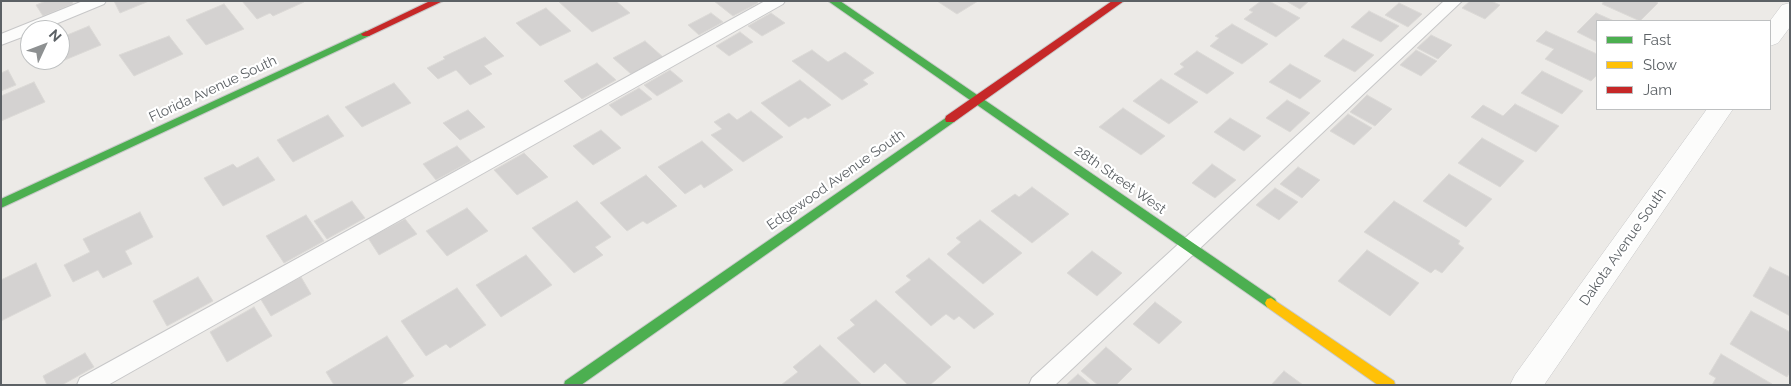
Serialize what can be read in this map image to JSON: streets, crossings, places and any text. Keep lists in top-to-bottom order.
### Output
{
  "streets": {
    "street": [
      "Florida Avenue South",
      "Edgewood Avenue South",
      "28th Street West",
      "Dakota Avenue South"
    ]
  },
  "crossings": [
    ["Edgewood Avenue South", "28th Street West"]
  ],
  "legend": ["Fast", "Slow", "Jam"],
  "north": "top right"
}
